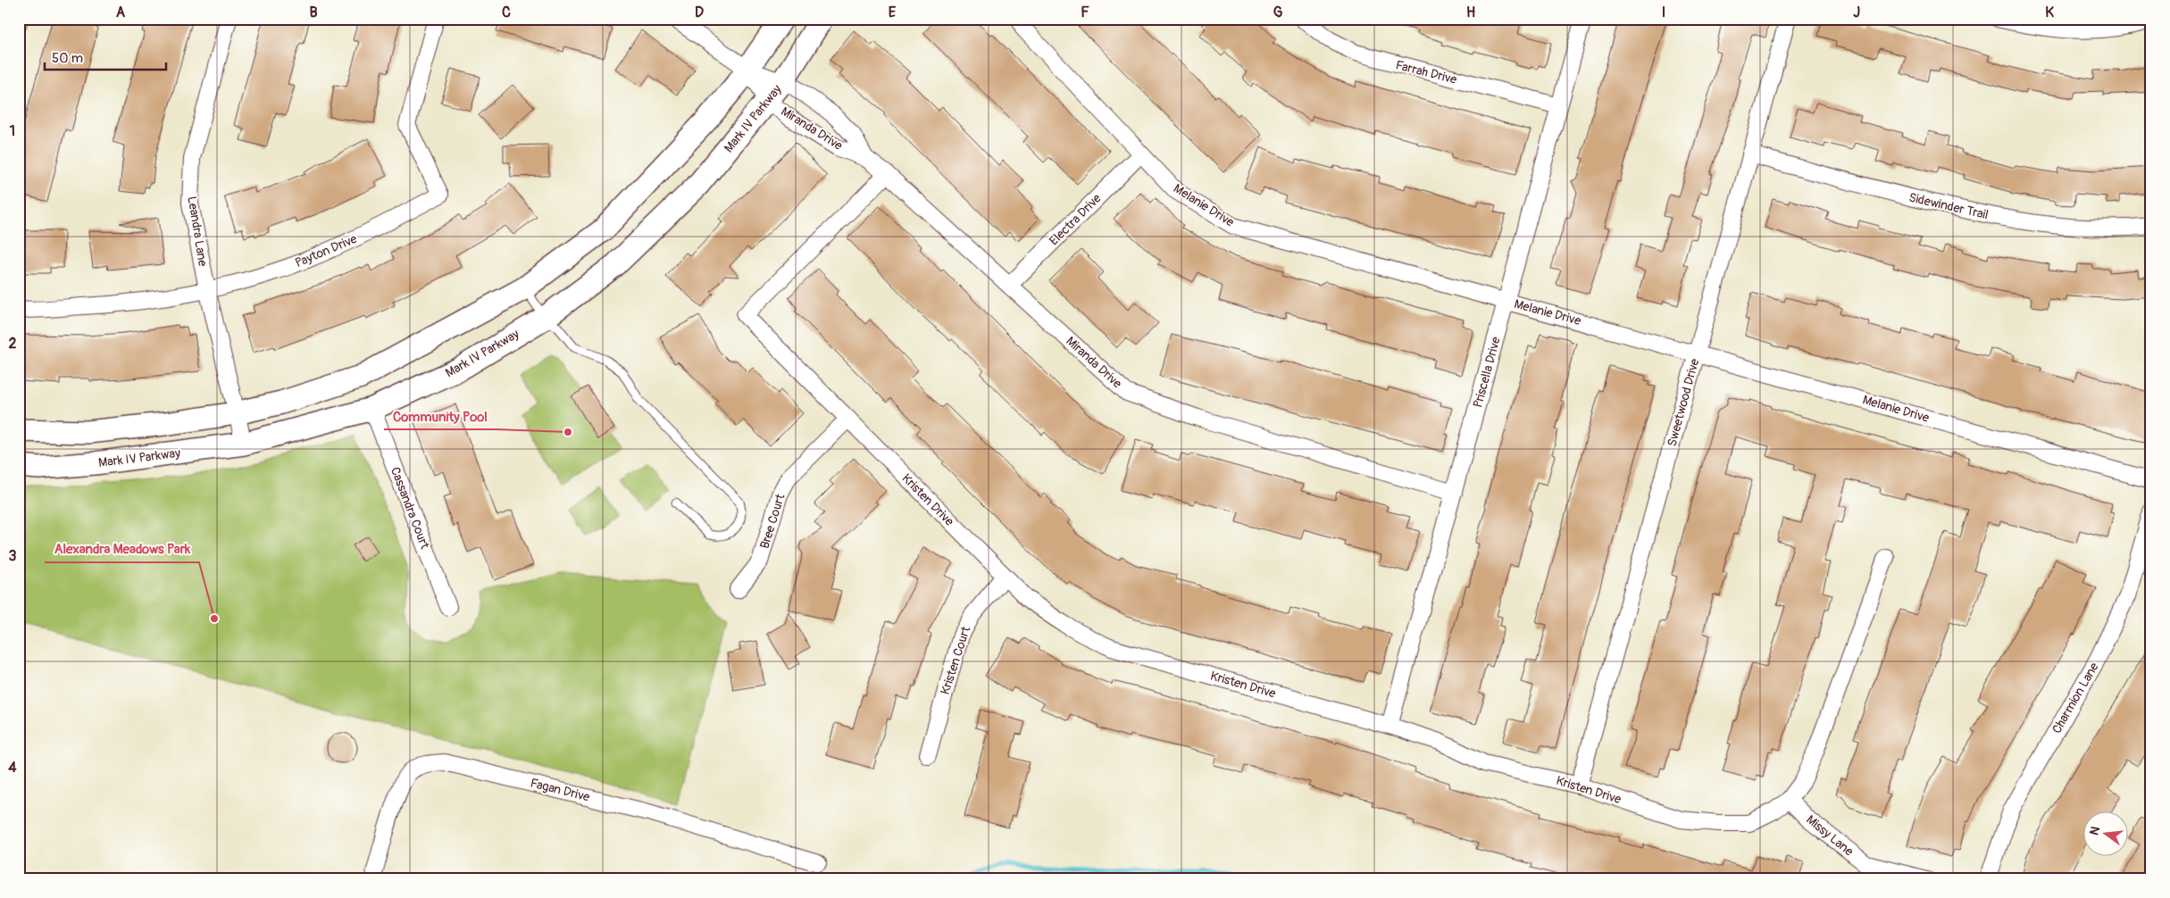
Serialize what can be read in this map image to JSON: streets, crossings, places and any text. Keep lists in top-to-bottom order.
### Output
{
  "streets": {
    "main road": ["Mark IV Parkway"],
    "street": [
      "Farrah Drive",
      "Miranda Drive",
      "Melanie Drive",
      "Sidewinder Trail",
      "Electra Drive",
      "Leandra Lane",
      "Payton Drive",
      "Priscella Drive",
      "Sweetwood Drive",
      "Kristen Drive",
      "Cassandra Court",
      "Bree Court",
      "Kristen Court",
      "Charmion Lane",
      "Fagan Drive",
      "Missy Lane"
    ]
  },
  "crossings": [
    ["Farrah Drive", "Priscella Drive"],
    ["Mark IV Parkway", "Miranda Drive"],
    ["Mark IV Parkway", "Leandra Lane"],
    ["Mark IV Parkway", "Cassandra Court"],
    ["Miranda Drive", "Electra Drive"],
    ["Miranda Drive", "Priscella Drive"],
    ["Miranda Drive", "Kristen Drive"],
    ["Melanie Drive", "Electra Drive"],
    ["Melanie Drive", "Priscella Drive"],
    ["Melanie Drive", "Sweetwood Drive"],
    ["Sidewinder Trail", "Sweetwood Drive"],
    ["Leandra Lane", "Payton Drive"],
    ["Priscella Drive", "Kristen Drive"],
    ["Sweetwood Drive", "Kristen Drive"],
    ["Kristen Drive", "Bree Court"],
    ["Kristen Drive", "Kristen Court"],
    ["Kristen Drive", "Missy Lane"]
  ],
  "places": ["Community Pool", "Alexandra Meadows Park"],
  "scale_bar": "50 m",
  "north": "left",
  "grid": {
    "columns": [
      "A",
      "B",
      "C",
      "D",
      "E",
      "F",
      "G",
      "H",
      "I",
      "J",
      "K"
    ],
    "rows": [
      "1",
      "2",
      "3",
      "4"
    ]
  }
}
